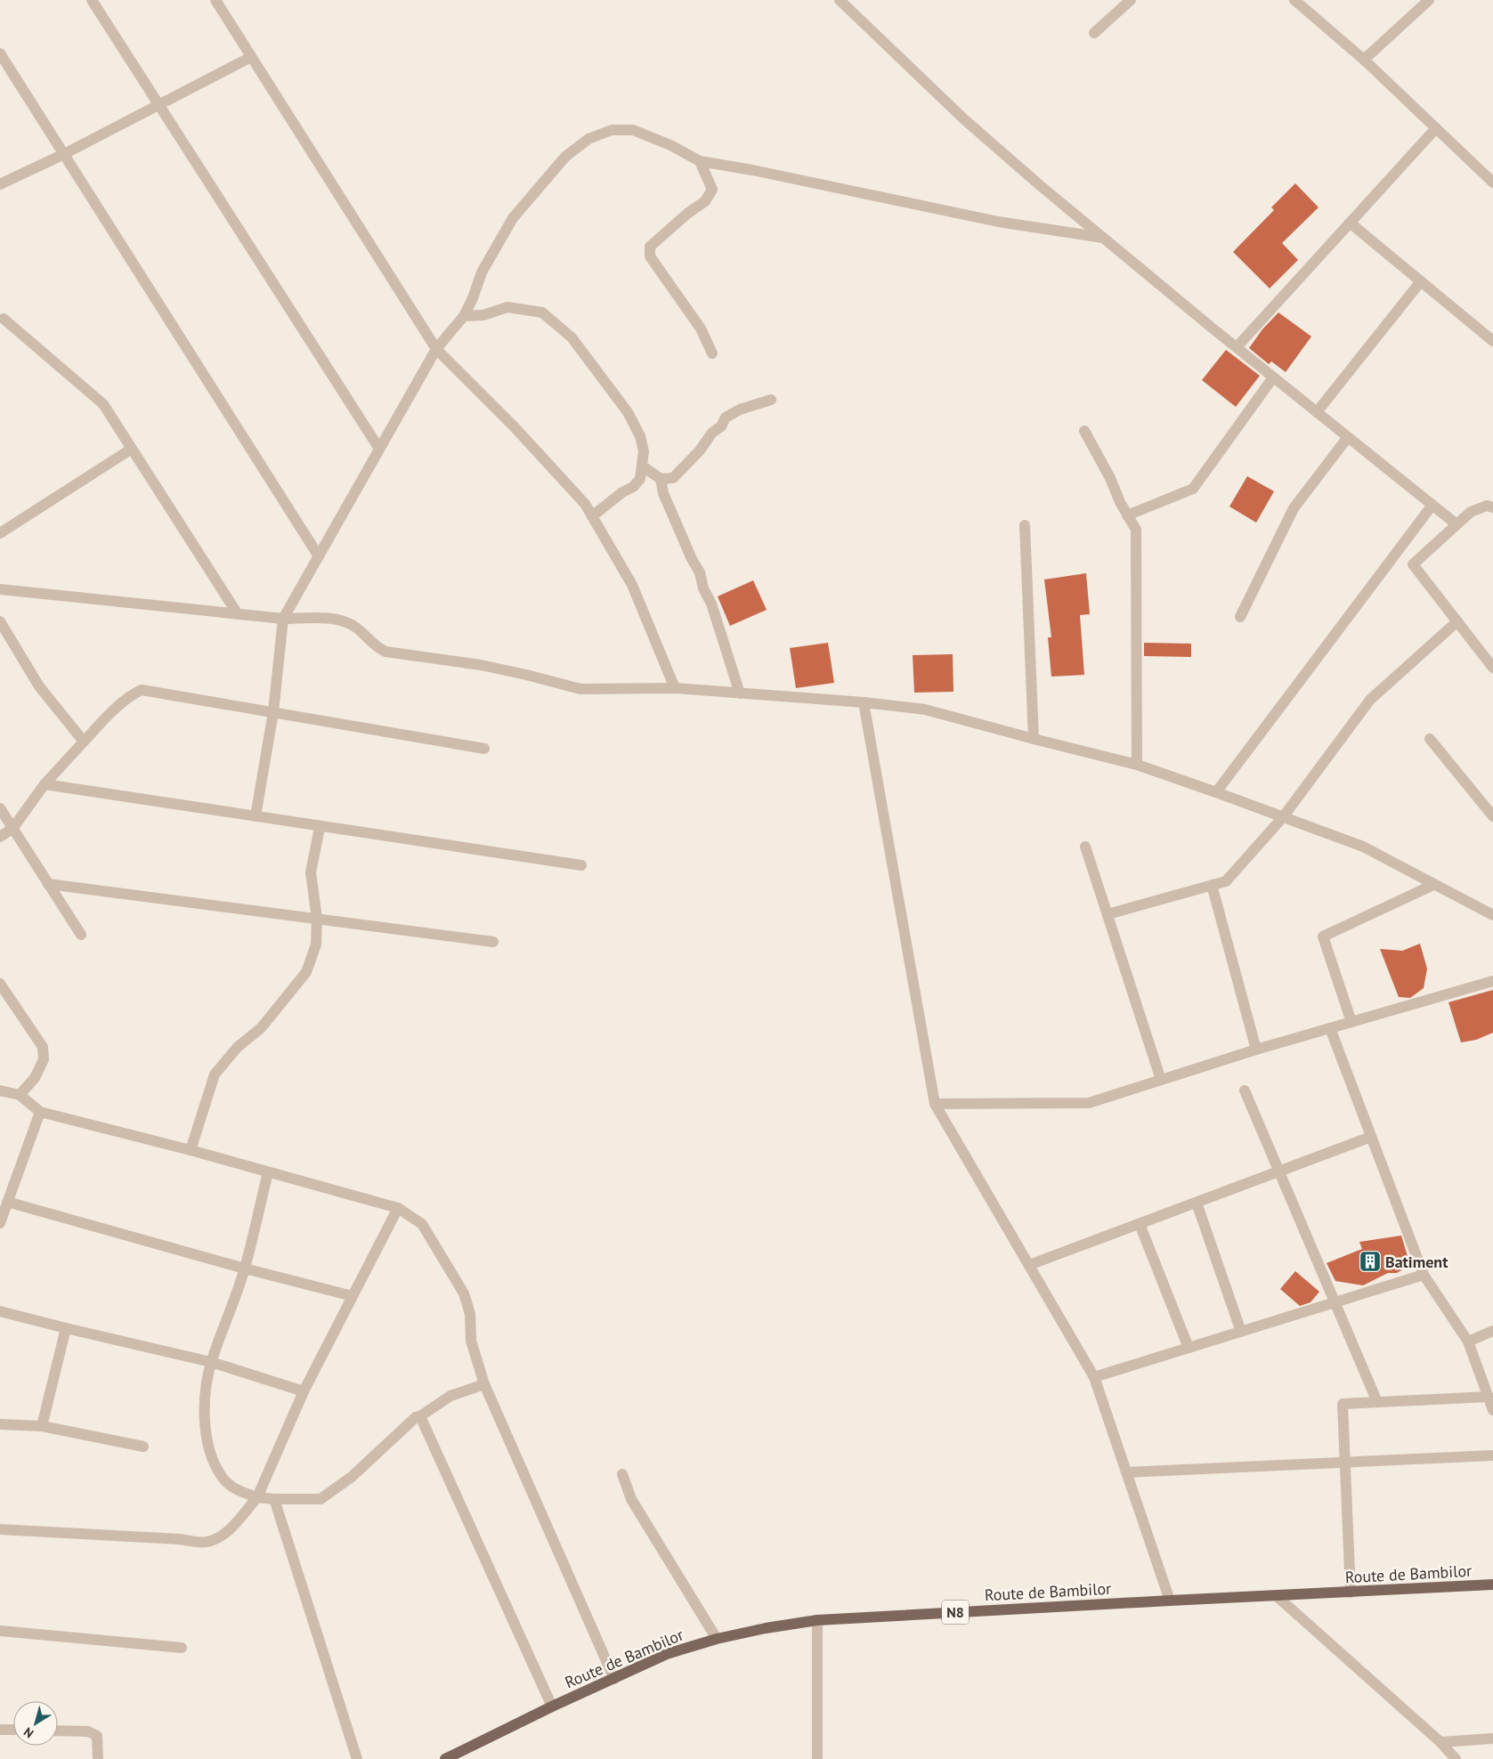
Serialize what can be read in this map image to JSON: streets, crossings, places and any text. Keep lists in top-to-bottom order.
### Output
{
  "streets": {
    "main road": ["Route de Bambilor", "N8"]
  },
  "places": {
    "building": ["Batiment"]
  },
  "north": "bottom left"
}
